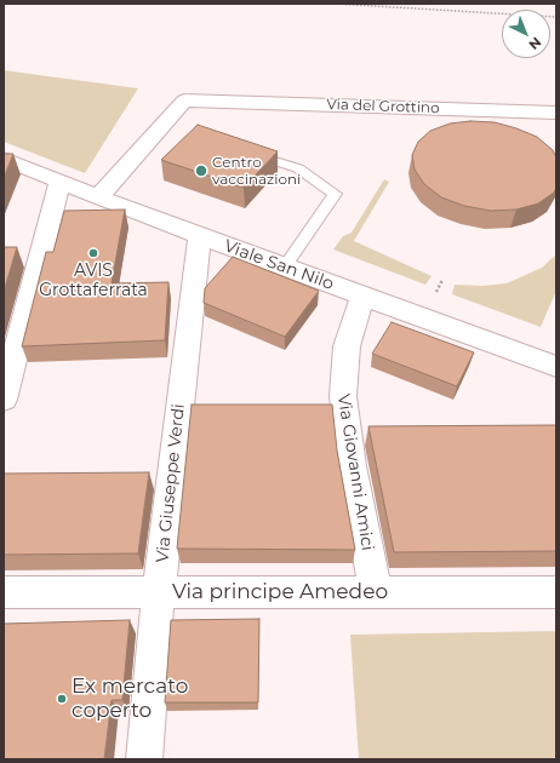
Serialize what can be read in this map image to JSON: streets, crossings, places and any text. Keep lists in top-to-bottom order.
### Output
{
  "streets": {
    "street": [
      "Via del Grottino",
      "Viale San Nilo",
      "Via Giovanni Amici",
      "Via Giuseppe Verdi",
      "Via principe Amedeo"
    ]
  },
  "crossings": [
    ["Via del Grottino", "Viale San Nilo"],
    ["Viale San Nilo", "Via Giovanni Amici"],
    ["Viale San Nilo", "Via Giuseppe Verdi"],
    ["Via Giovanni Amici", "Via principe Amedeo"],
    ["Via Giuseppe Verdi", "Via principe Amedeo"]
  ],
  "places": ["Centro vaccinazioni", "AVIS Grottaferrata", "Ex mercato coperto"],
  "north": "bottom right"
}
